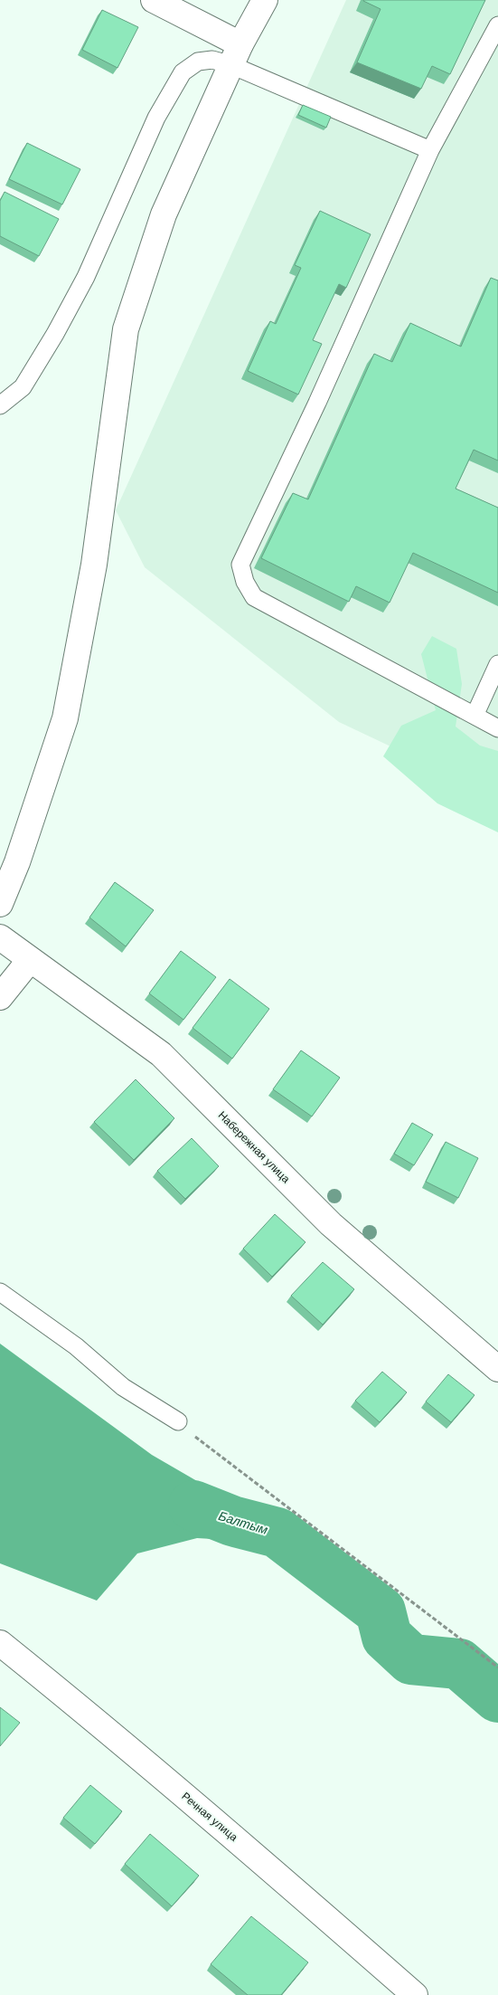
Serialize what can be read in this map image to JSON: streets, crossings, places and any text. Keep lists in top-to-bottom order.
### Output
{
  "streets": {
    "street": ["Набережная улица", "Речная улица"]
  },
  "water": ["Балтым"]
}
